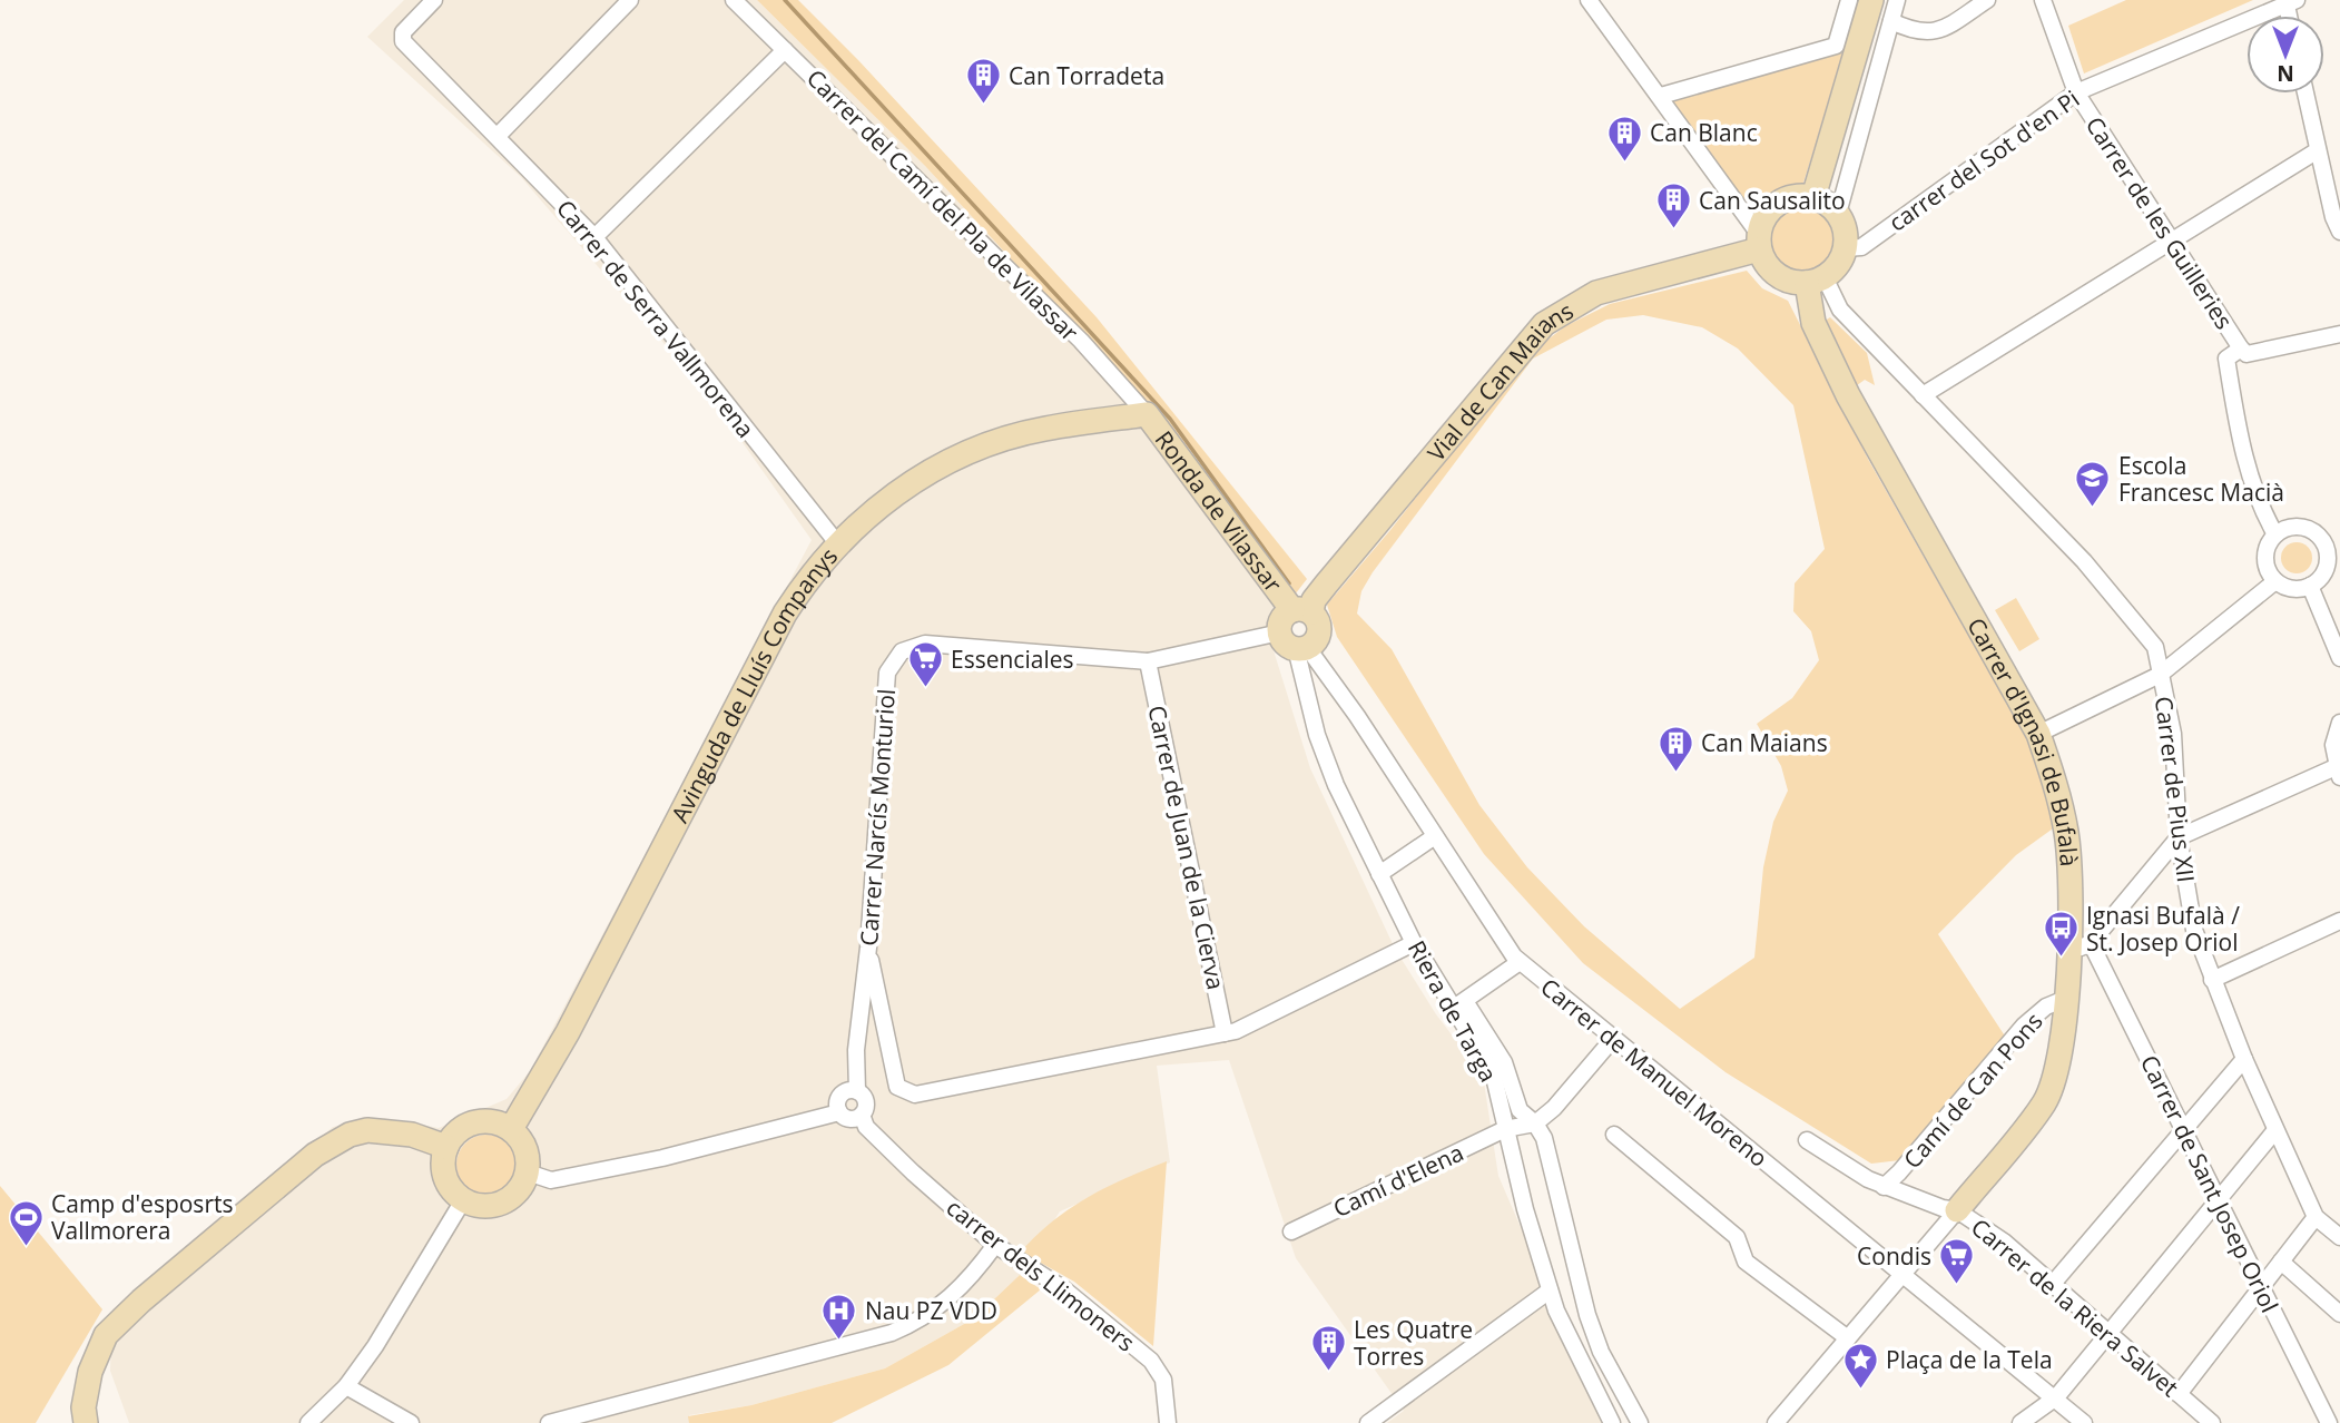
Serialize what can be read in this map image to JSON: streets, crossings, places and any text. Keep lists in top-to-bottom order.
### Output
{
  "streets": {
    "street": [
      "carrer del Sot d'en Pi",
      "Carrer del Camí del Pla de Vilassar",
      "Carrer de les Guilleries",
      "Carrer de Serra Vallmorena",
      "Vial de Can Maians",
      "Ronda de Vilassar",
      "Avinguda de Lluís Companys",
      "Carrer d'Ignasi de Bufalà",
      "Carrer de Pius XII",
      "Carrer Narcís Monturiol",
      "Carrer de Juan de la Cierva",
      "Riera de Targa",
      "Carrer de Manuel Moreno",
      "Camí de Can Pons",
      "Camí d'Elena",
      "Carrer de Sant Josep Oriol",
      "carrer dels Llimoners",
      "Carrer de la Riera Salvet"
    ]
  },
  "crossings": [
    ["carrer del Sot d'en Pi", "Carrer de les Guilleries"],
    ["carrer del Sot d'en Pi", "Vial de Can Maians"],
    ["carrer del Sot d'en Pi", "Carrer d'Ignasi de Bufalà"],
    ["carrer del Sot d'en Pi", "Carrer de Pius XII"],
    ["Carrer del Camí del Pla de Vilassar", "Ronda de Vilassar"],
    ["Carrer del Camí del Pla de Vilassar", "Avinguda de Lluís Companys"],
    ["Carrer de Serra Vallmorena", "Avinguda de Lluís Companys"],
    ["Vial de Can Maians", "Ronda de Vilassar"],
    ["Vial de Can Maians", "Carrer d'Ignasi de Bufalà"],
    ["Vial de Can Maians", "Carrer de Pius XII"],
    ["Vial de Can Maians", "Carrer Narcís Monturiol"],
    ["Vial de Can Maians", "Riera de Targa"],
    ["Vial de Can Maians", "Carrer de Manuel Moreno"],
    ["Ronda de Vilassar", "Avinguda de Lluís Companys"],
    ["Carrer d'Ignasi de Bufalà", "Carrer de Pius XII"],
    ["Carrer d'Ignasi de Bufalà", "Camí de Can Pons"],
    ["Carrer d'Ignasi de Bufalà", "Carrer de la Riera Salvet"],
    ["Carrer Narcís Monturiol", "Carrer de Juan de la Cierva"],
    ["Carrer Narcís Monturiol", "Riera de Targa"],
    ["Carrer Narcís Monturiol", "Carrer de Manuel Moreno"],
    ["Carrer Narcís Monturiol", "carrer dels Llimoners"],
    ["Riera de Targa", "Carrer de Manuel Moreno"],
    ["Riera de Targa", "Camí d'Elena"],
    ["Camí de Can Pons", "Carrer de la Riera Salvet"]
  ],
  "places": {
    "building": [
      "Can Torradeta",
      "Can Blanc",
      "Can Sausalito",
      "Can Maians",
      "Les Quatre Torres"
    ],
    "school or university": ["Escola Francesc Macià"],
    "supermarket": ["Essenciales", "Condis"],
    "bus stop": ["Ignasi Bufalà / St. Josep Oriol"],
    "sports": ["Camp d'esposrts Vallmorera"],
    "hospital": ["Nau PZ VDD"],
    "place": ["Plaça de la Tela"]
  },
  "north": "bottom"
}
